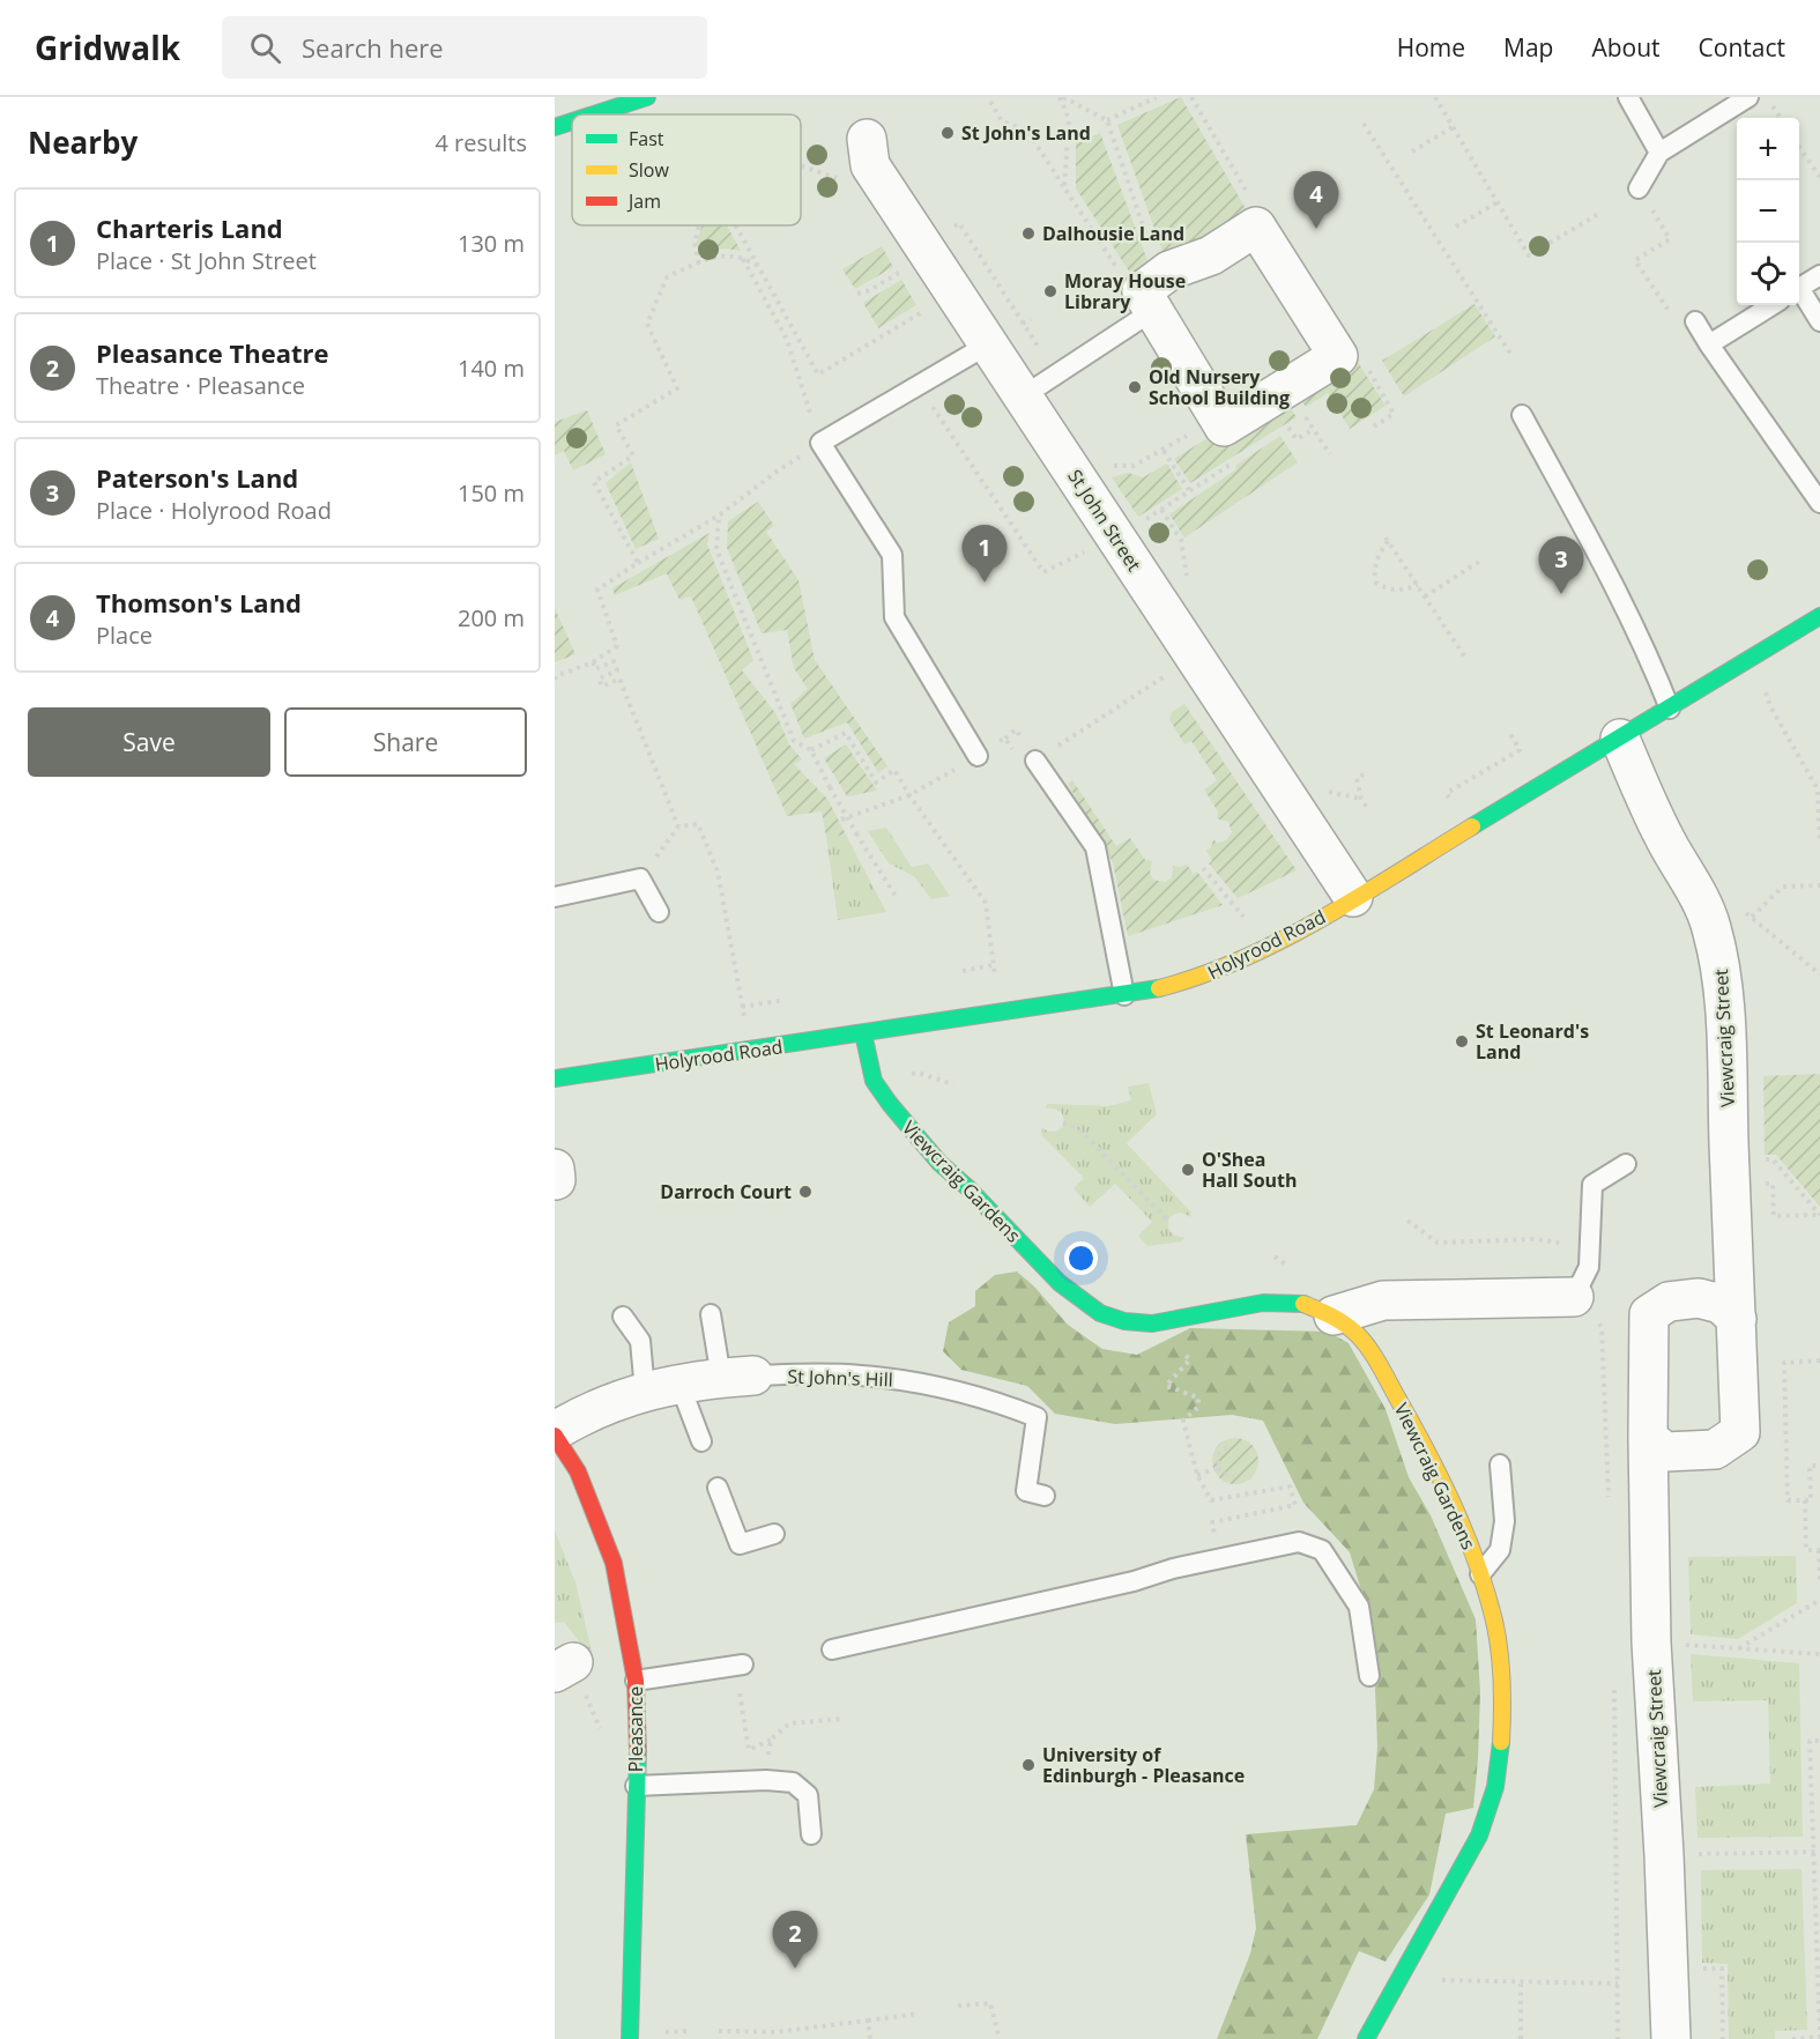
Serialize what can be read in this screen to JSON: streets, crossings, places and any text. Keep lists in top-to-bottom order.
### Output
{
  "streets": {
    "street": [
      "St John Street",
      "Holyrood Road",
      "Viewcraig Street",
      "Viewcraig Gardens",
      "St John's Hill",
      "Pleasance"
    ]
  },
  "crossings": [
    ["St John Street", "Holyrood Road"],
    ["Holyrood Road", "Viewcraig Street"],
    ["Holyrood Road", "Viewcraig Gardens"],
    ["St John's Hill", "Pleasance"]
  ],
  "places": [
    "St John's Land",
    "Dalhousie Land",
    "Moray House Library",
    "Old Nursery School Building",
    "St Leonard's Land",
    "O'Shea Hall South",
    "Darroch Court",
    "University of Edinburgh - Pleasance"
  ],
  "legend": ["Fast", "Slow", "Jam"],
  "page": {
    "header": "Gridwalk",
    "search": "Search here",
    "nav": [
      "Home",
      "Map",
      "About",
      "Contact"
    ],
    "heading": ["Nearby", "4 results"],
    "map_buttons": ["+", "−"],
    "pins": [
      "4",
      "1",
      "3",
      "2"
    ],
    "list": [
      {
        "mark": "1",
        "name": "Charteris Land",
        "note": "Place · St John Street",
        "value": "130 m"
      },
      {
        "mark": "2",
        "name": "Pleasance Theatre",
        "note": "Theatre · Pleasance",
        "value": "140 m"
      },
      {
        "mark": "3",
        "name": "Paterson's Land",
        "note": "Place · Holyrood Road",
        "value": "150 m"
      },
      {
        "mark": "4",
        "name": "Thomson's Land",
        "note": "Place",
        "value": "200 m"
      }
    ],
    "buttons": ["Save", "Share"]
  }
}
